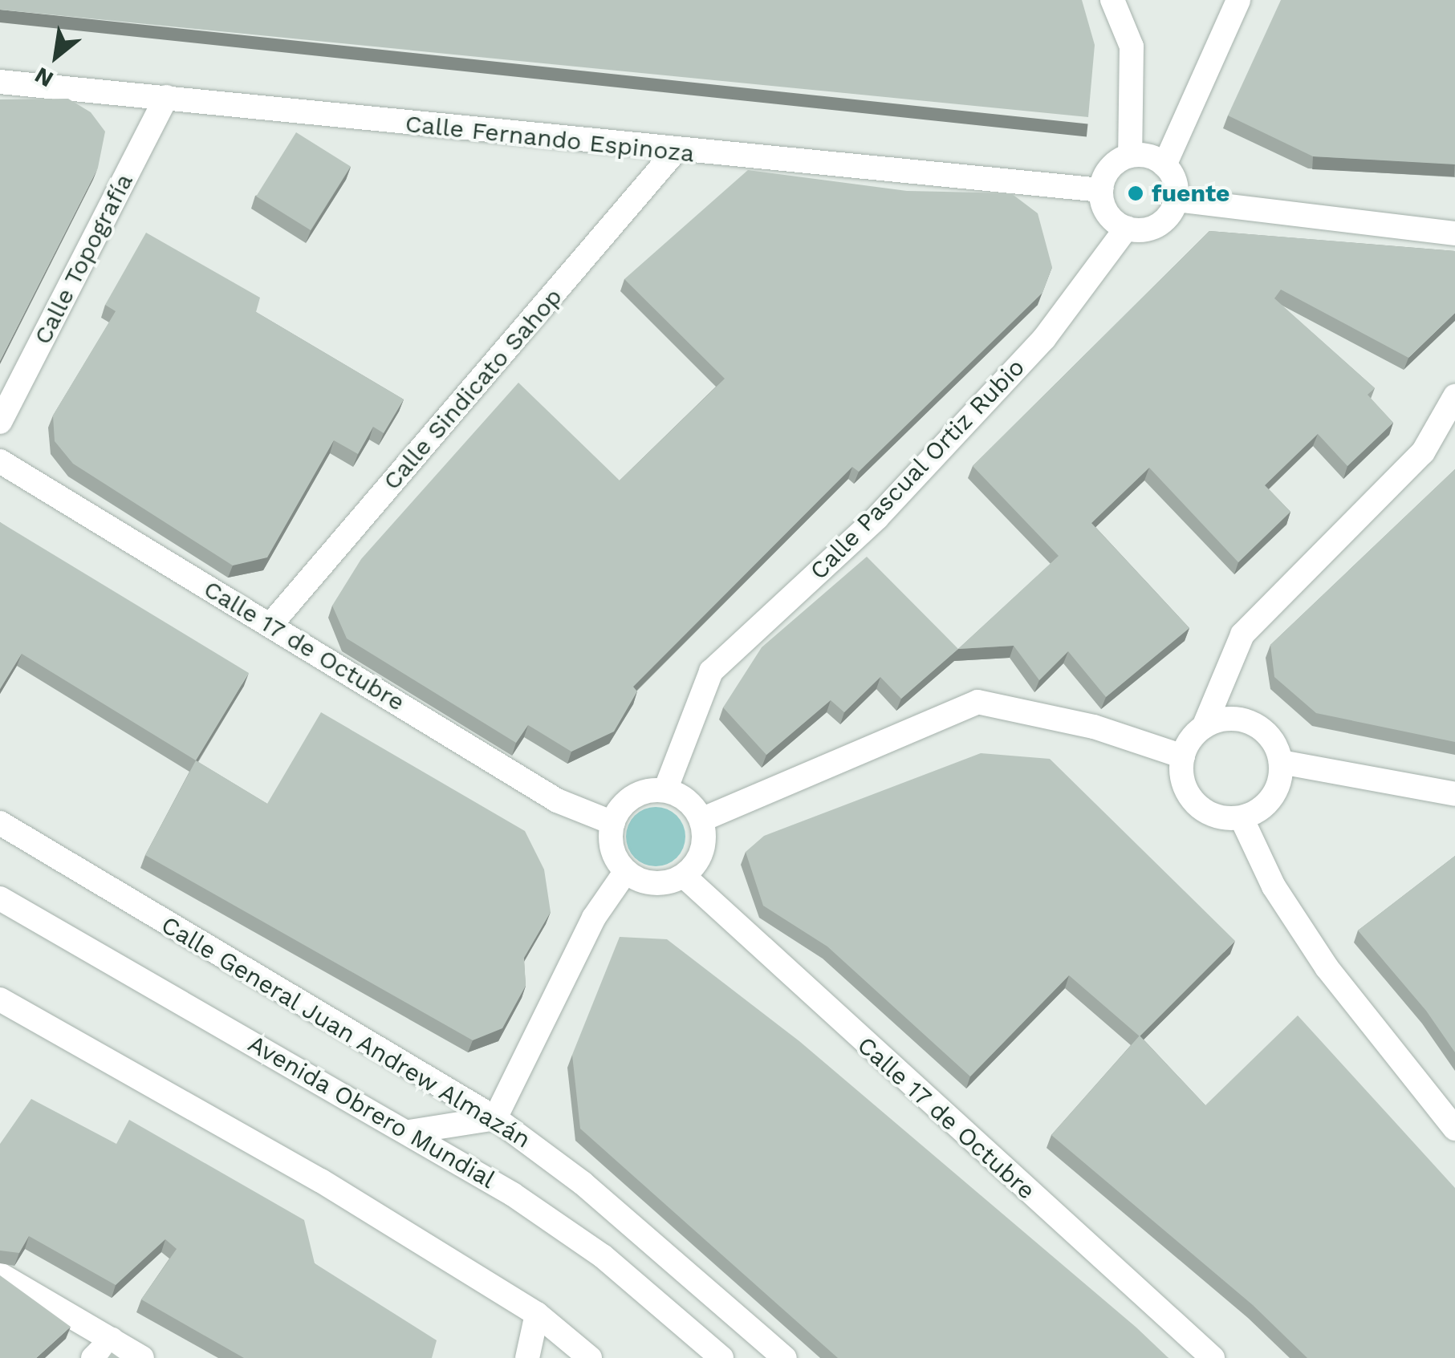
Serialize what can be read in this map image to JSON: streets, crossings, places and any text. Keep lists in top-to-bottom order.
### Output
{
  "streets": {
    "street": [
      "Calle Fernando Espinoza",
      "Calle Topografía",
      "Calle Sindicato Sahop",
      "Calle Pascual Ortiz Rubio",
      "Calle 17 de Octubre",
      "Calle General Juan Andrew Almazán",
      "Avenida Obrero Mundial"
    ]
  },
  "crossings": [
    ["Calle Fernando Espinoza", "Calle Topografía"],
    ["Calle Fernando Espinoza", "Calle Sindicato Sahop"],
    ["Calle Fernando Espinoza", "Calle Pascual Ortiz Rubio"],
    ["Calle Sindicato Sahop", "Calle 17 de Octubre"],
    ["Calle Pascual Ortiz Rubio", "Calle 17 de Octubre"]
  ],
  "places": ["fuente"],
  "north": "bottom left"
}
